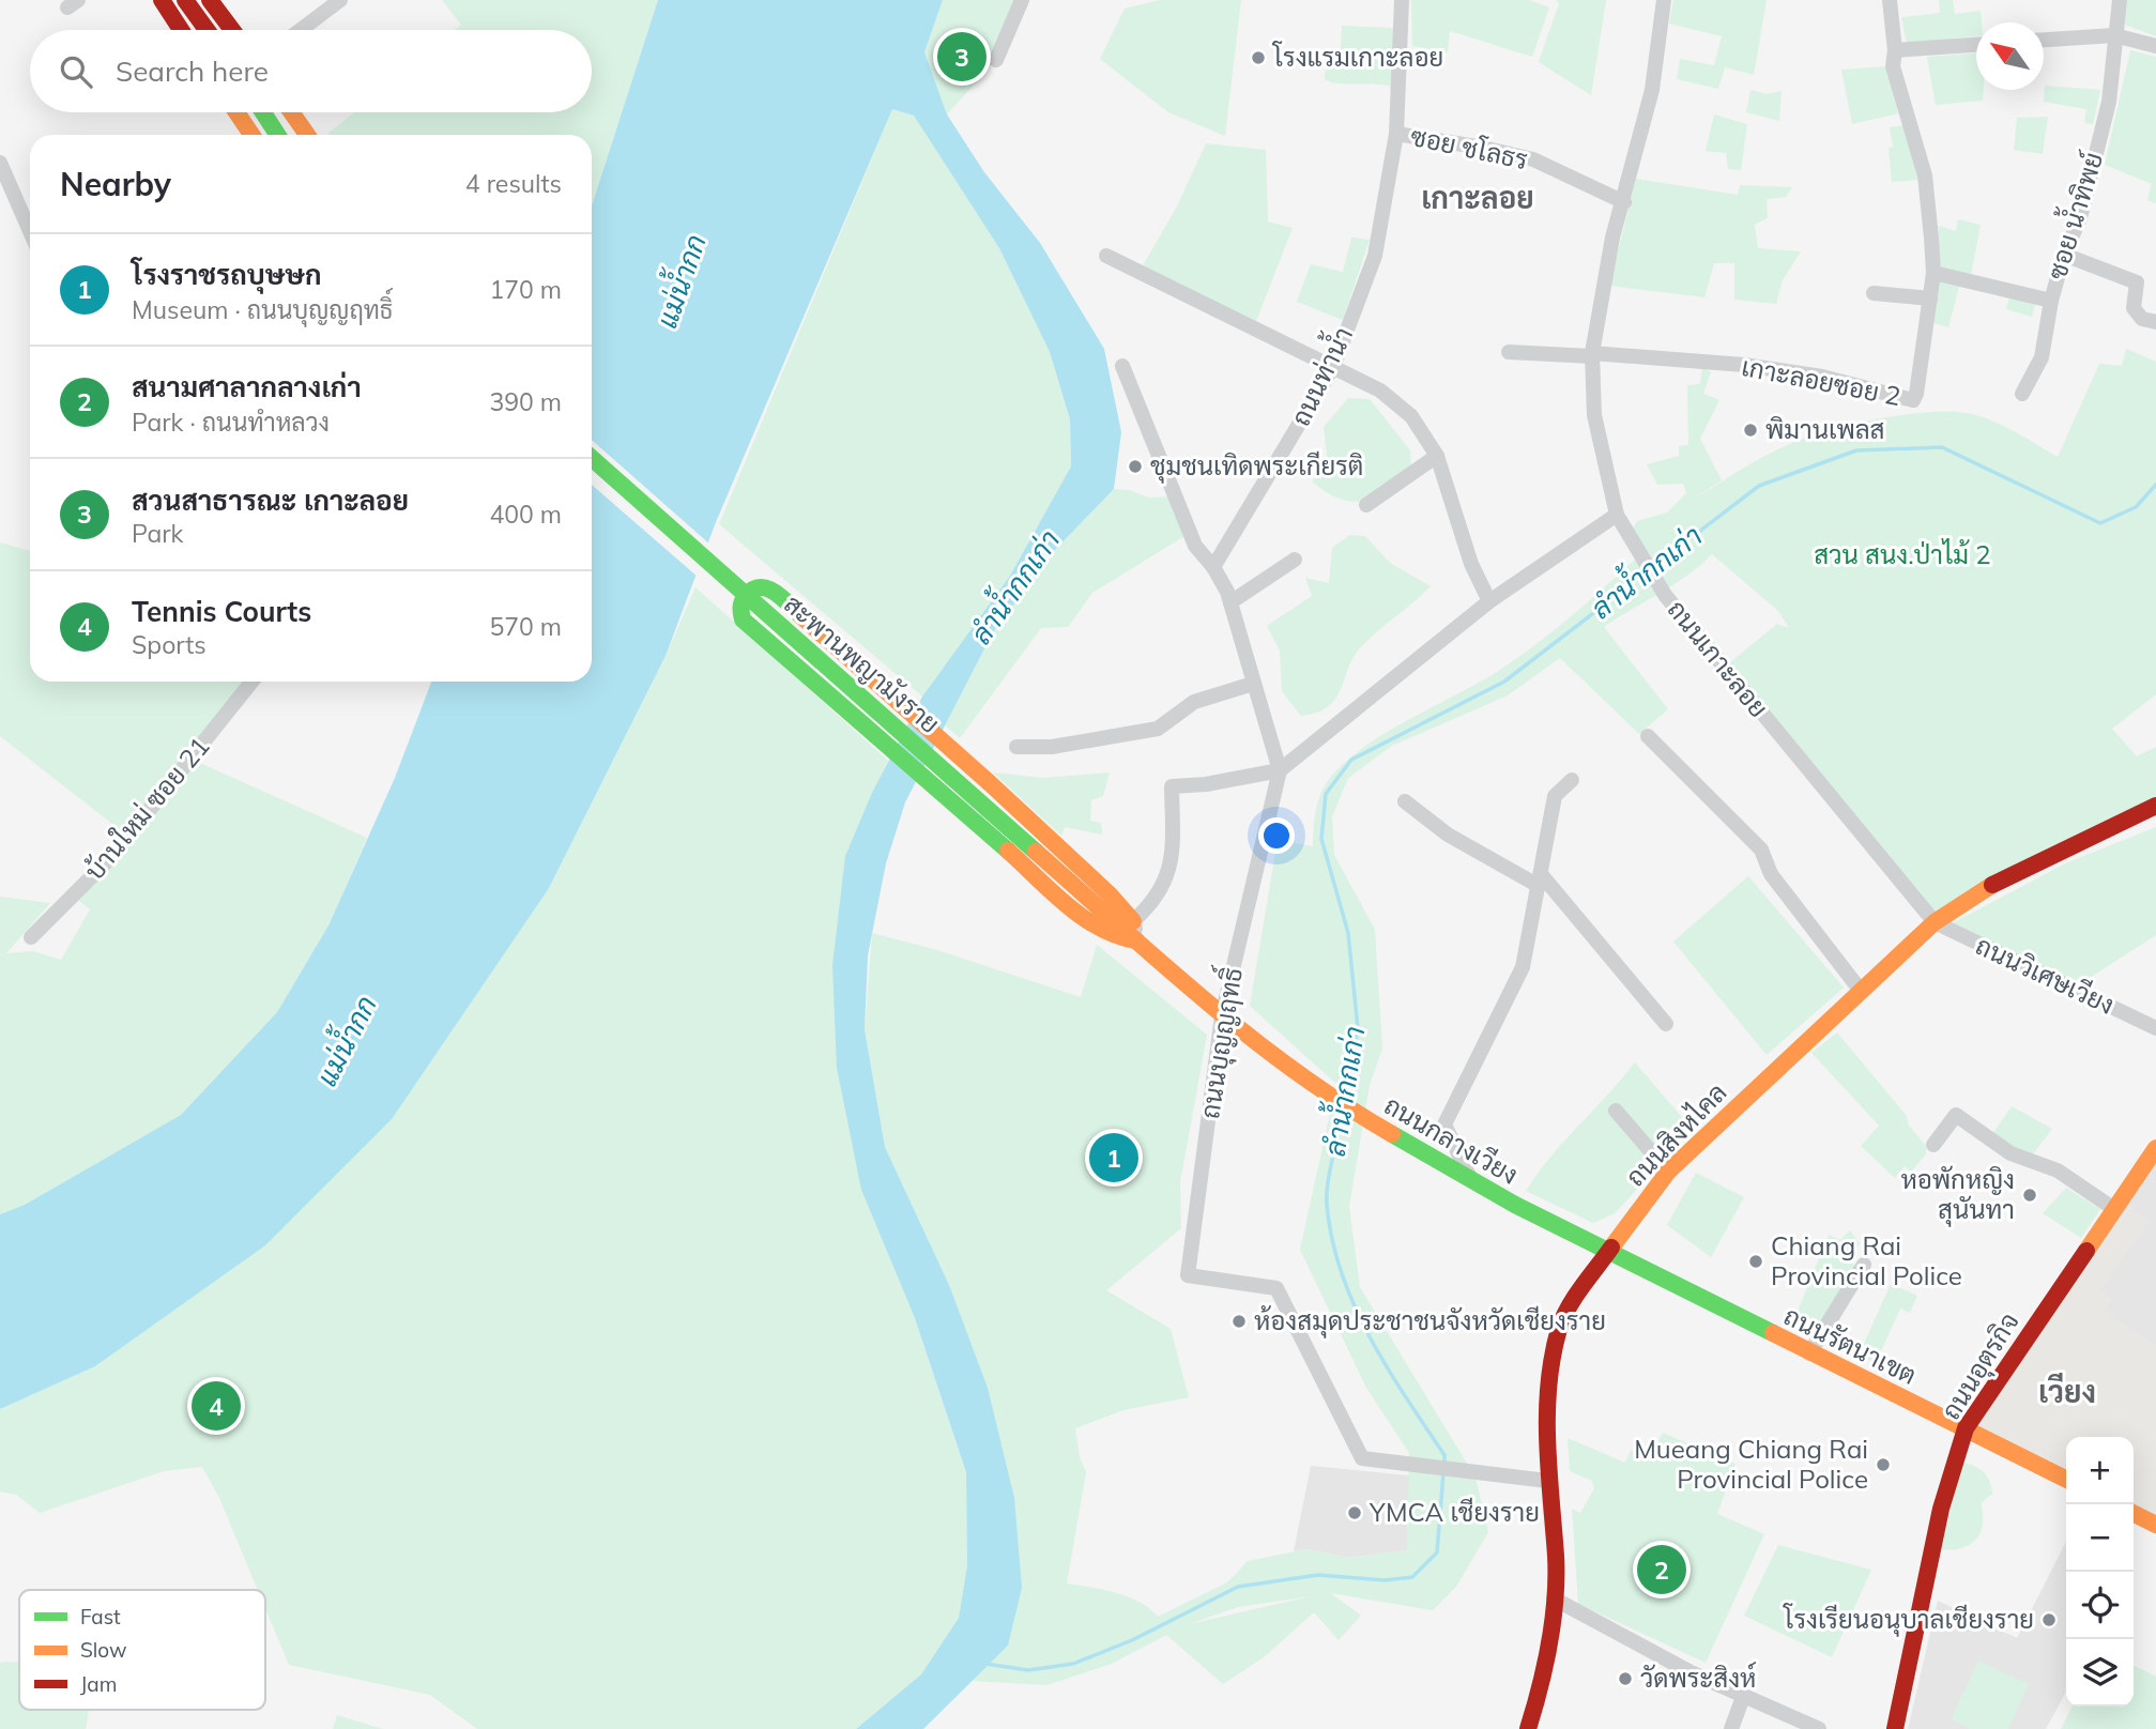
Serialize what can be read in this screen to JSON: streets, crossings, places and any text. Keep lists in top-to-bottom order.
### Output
{
  "streets": {
    "main road": [
      "สะพานพญามังราย",
      "ถนนสิงหไคล",
      "ถนนกลางเวียง",
      "ถนนรัตนาเขต",
      "ถนนอุตรกิจ"
    ],
    "street": [
      "ซอย ชโลธร",
      "ซอย น้ำทิพย์",
      "ถนนท่าน้ำ",
      "เกาะลอยซอย 2",
      "ถนนเกาะลอย",
      "บ้านใหม่ ซอย 21",
      "ถนนวิเศษเวียง",
      "ถนนบุญญฤทธิ์"
    ]
  },
  "crossings": [
    ["ซอย ชโลธร", "ถนนท่าน้ำ"],
    ["ซอย ชโลธร", "ถนนเกาะลอย"],
    ["เกาะลอยซอย 2", "ถนนเกาะลอย"],
    ["ถนนเกาะลอย", "ถนนวิเศษเวียง"],
    ["ถนนเกาะลอย", "ถนนสิงหไคล"],
    ["สะพานพญามังราย", "ถนนกลางเวียง"],
    ["ถนนวิเศษเวียง", "ถนนสิงหไคล"],
    ["ถนนบุญญฤทธิ์", "ถนนสิงหไคล"],
    ["ถนนบุญญฤทธิ์", "ถนนกลางเวียง"],
    ["ถนนสิงหไคล", "ถนนกลางเวียง"],
    ["ถนนสิงหไคล", "ถนนรัตนาเขต"],
    ["ถนนกลางเวียง", "ถนนรัตนาเขต"],
    ["ถนนรัตนาเขต", "ถนนอุตรกิจ"]
  ],
  "districts": ["เกาะลอย", "เวียง"],
  "water": ["แม่น้ำกก", "ลำน้ำกกเก่า"],
  "parks": ["สวน สนง.ป่าไม้ 2"],
  "places": [
    "โรงแรมเกาะลอย",
    "พิมานเพลส",
    "ชุมชนเทิดพระเกียรติ",
    "หอพักหญิง สุนันทา",
    "Chiang Rai Provincial Police",
    "ห้องสมุดประชาชนจังหวัดเชียงราย",
    "Mueang Chiang Rai Provincial Police",
    "YMCA เชียงราย",
    "โรงเรียนอนุบาลเชียงราย",
    "วัดพระสิงห์"
  ],
  "legend": ["Fast", "Slow", "Jam"],
  "north": "top left",
  "page": {
    "pins": [
      "3",
      "1",
      "4",
      "2"
    ],
    "search": "Search here",
    "heading": ["Nearby", "4 results"],
    "list": [
      {
        "mark": "1",
        "name": "โรงราชรถบุษษก",
        "note": "Museum · ถนนบุญญฤทธิ์",
        "value": "170 m"
      },
      {
        "mark": "2",
        "name": "สนามศาลากลางเก่า",
        "note": "Park · ถนนทำหลวง",
        "value": "390 m"
      },
      {
        "mark": "3",
        "name": "สวนสาธารณะ เกาะลอย",
        "note": "Park",
        "value": "400 m"
      },
      {
        "mark": "4",
        "name": "Tennis Courts",
        "note": "Sports",
        "value": "570 m"
      }
    ],
    "map_buttons": ["+", "−"]
  }
}
